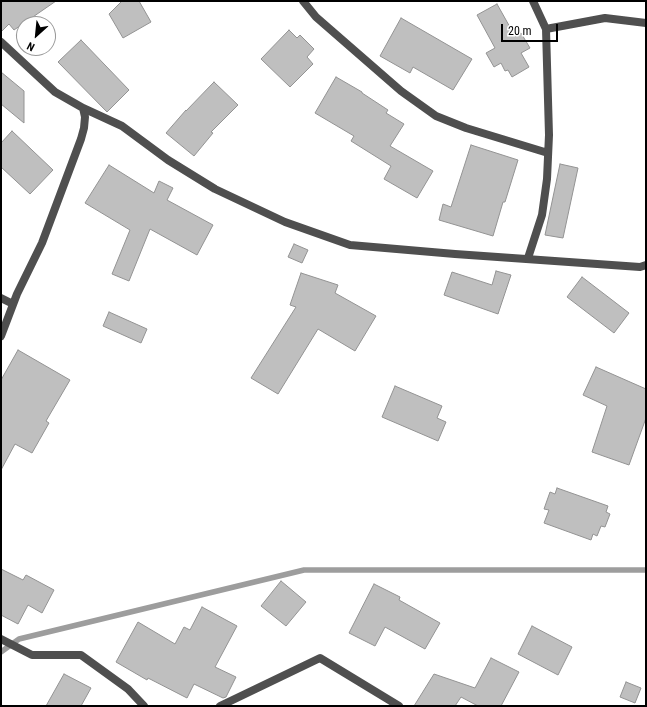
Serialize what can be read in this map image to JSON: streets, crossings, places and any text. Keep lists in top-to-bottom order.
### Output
{
  "scale_bar": "20 m",
  "north": "bottom left"
}
